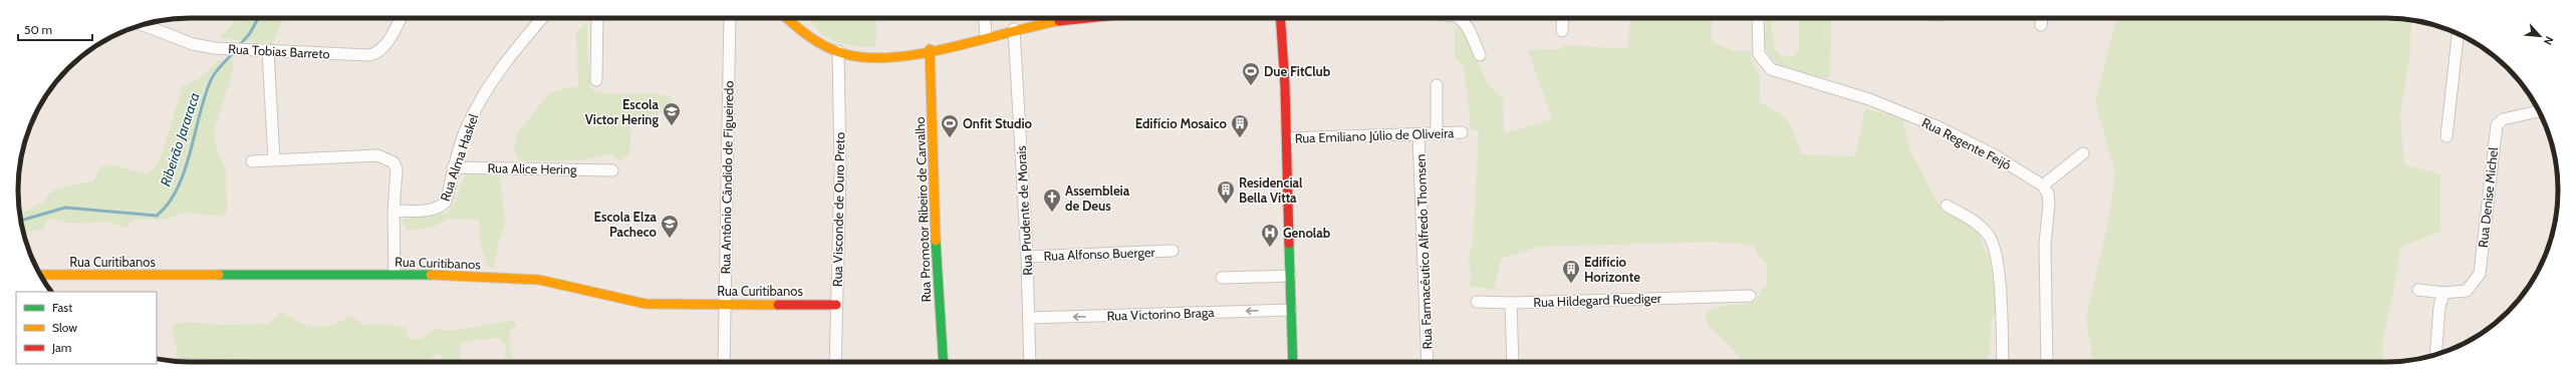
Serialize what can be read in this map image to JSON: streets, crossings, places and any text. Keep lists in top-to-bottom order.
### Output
{
  "streets": {
    "street": [
      "Rua Tobias Barreto",
      "Rua Emiliano Júlio de Oliveira",
      "Rua Regente Feijó",
      "Rua Alma Haskel",
      "Rua Alice Hering",
      "Rua Antônio Cândido de Figueiredo",
      "Rua Denise Michel",
      "Rua Visconde de Ouro Preto",
      "Rua Promotor Ribeiro de Carvalho",
      "Rua Prudente de Morais",
      "Rua Farmacêutico Alfredo Thomsen",
      "Rua Alfonso Buerger",
      "Rua Curitibanos",
      "Rua Hildegard Ruediger",
      "Rua Victorino Braga"
    ]
  },
  "crossings": [
    ["Rua Emiliano Júlio de Oliveira", "Rua Farmacêutico Alfredo Thomsen"],
    ["Rua Alma Haskel", "Rua Alice Hering"],
    ["Rua Antônio Cândido de Figueiredo", "Rua Curitibanos"],
    ["Rua Visconde de Ouro Preto", "Rua Curitibanos"],
    ["Rua Prudente de Morais", "Rua Alfonso Buerger"],
    ["Rua Prudente de Morais", "Rua Victorino Braga"]
  ],
  "one_way": ["Rua Victorino Braga"],
  "water": ["Ribeirão Jararaca"],
  "places": {
    "sports": ["Due FitClub", "Onfit Studio"],
    "school or university": ["Escola Victor Hering", "Escola Elza Pacheco"],
    "building": ["Edifício Mosaico", "Residencial Bella Vitta", "Edifício Horizonte"],
    "church": ["Assembleia de Deus"],
    "hospital": ["Genolab"]
  },
  "legend": ["Fast", "Slow", "Jam"],
  "scale_bar": "50 m",
  "north": "bottom right"
}
